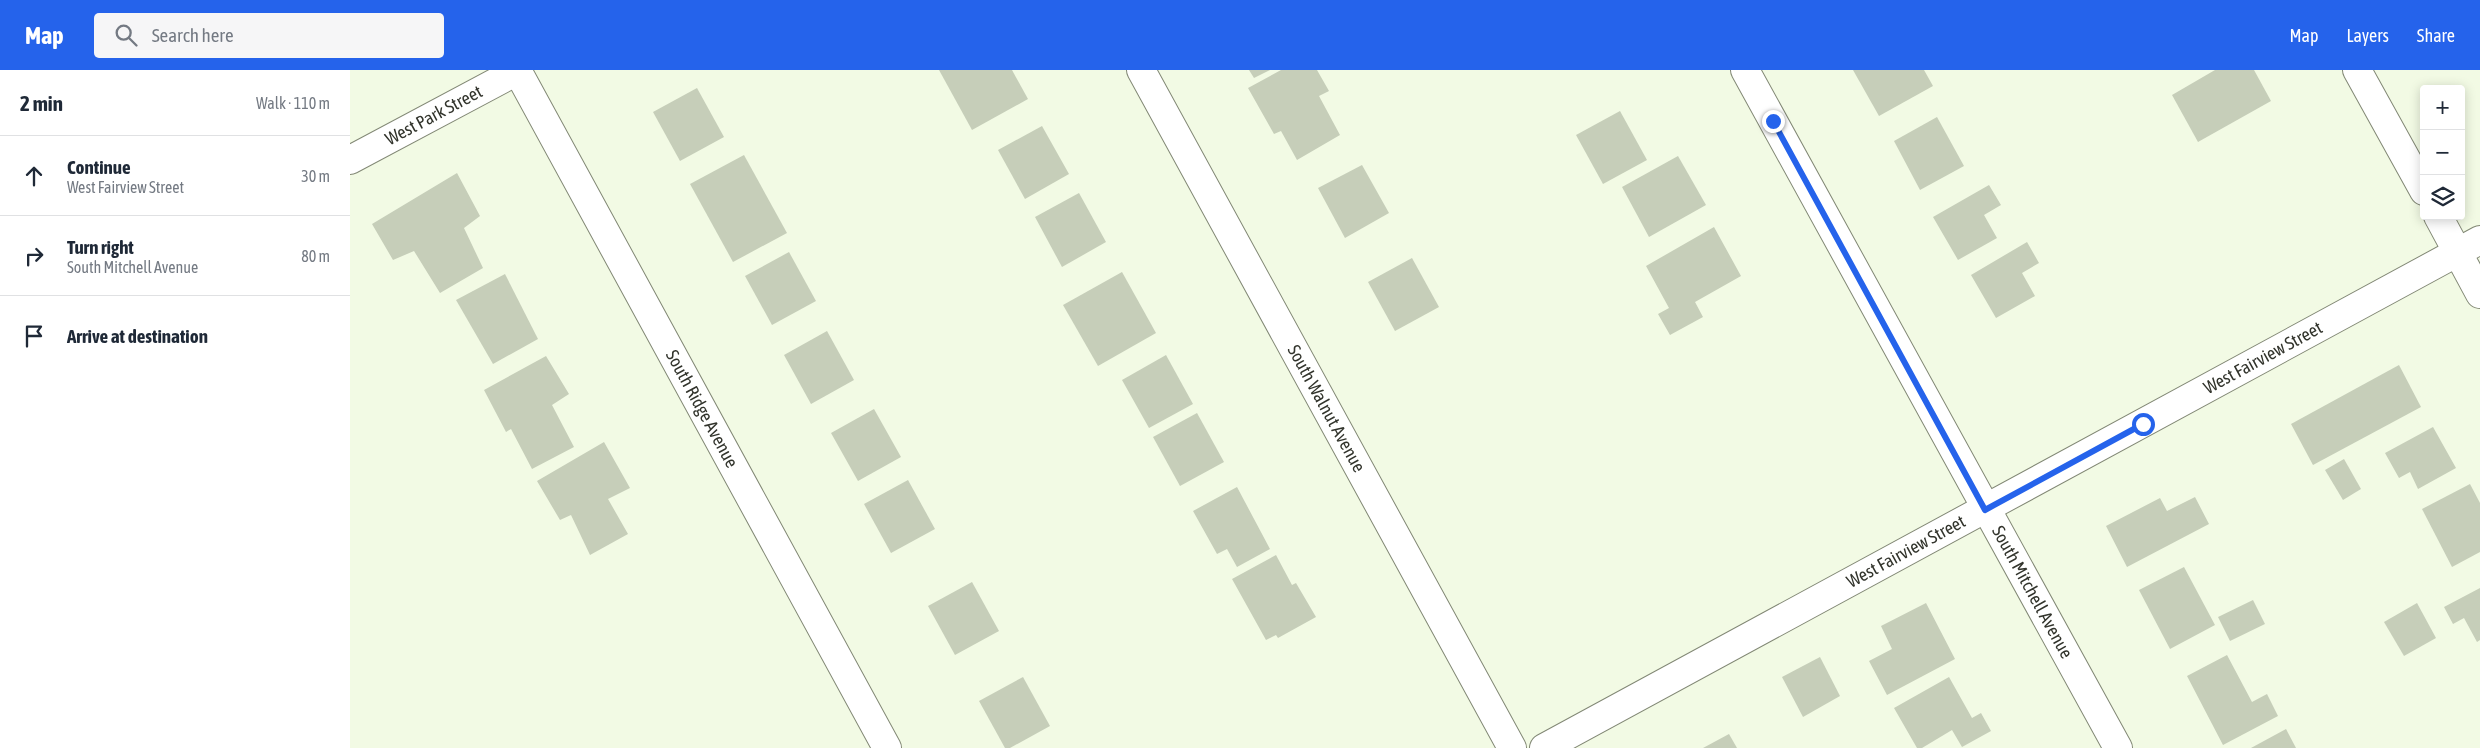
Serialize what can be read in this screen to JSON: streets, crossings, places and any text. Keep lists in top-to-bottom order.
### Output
{
  "streets": {
    "street": [
      "West Park Street",
      "West Fairview Street",
      "South Ridge Avenue",
      "South Walnut Avenue",
      "South Mitchell Avenue"
    ]
  },
  "crossings": [
    ["West Park Street", "South Ridge Avenue"],
    ["West Fairview Street", "South Mitchell Avenue"]
  ],
  "page": {
    "header": "Map",
    "search": "Search here",
    "nav": ["Map", "Layers", "Share"],
    "heading": ["2 min", "Walk · 110 m"],
    "map_buttons": ["+", "−"],
    "list": [
      ["Continue", "West Fairview Street", "30 m"],
      ["Turn right", "South Mitchell Avenue", "80 m"],
      "Arrive at destination"
    ]
  }
}
